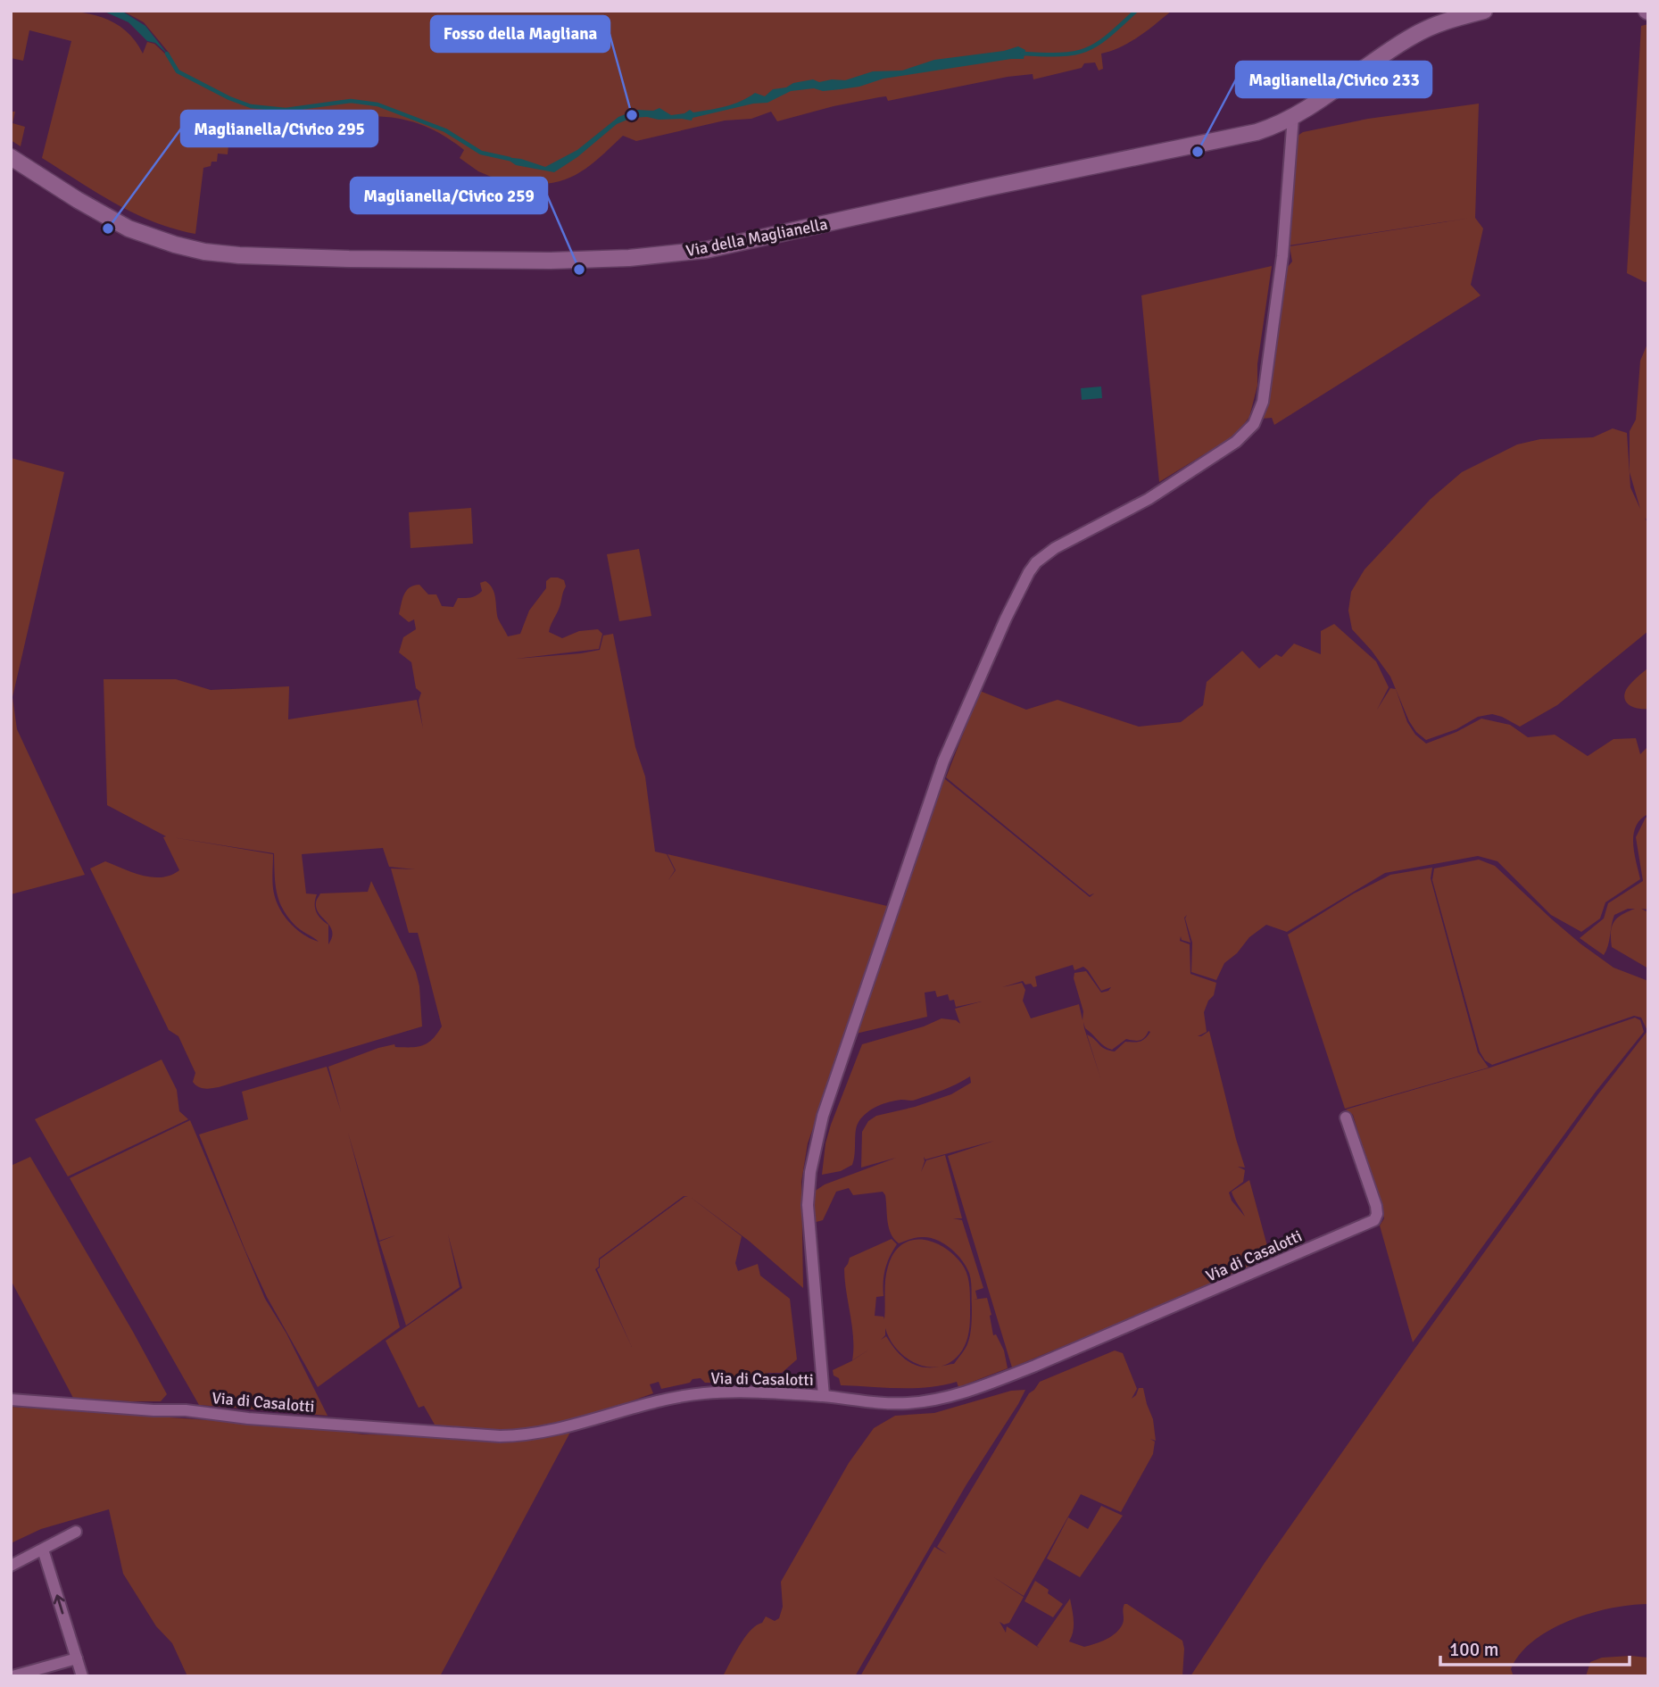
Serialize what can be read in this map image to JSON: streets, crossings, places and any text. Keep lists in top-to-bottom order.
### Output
{
  "streets": {
    "main road": ["Via della Maglianella"],
    "street": ["Via di Casalotti"]
  },
  "places": [
    "Fosso della Magliana",
    "Maglianella/Civico 233",
    "Maglianella/Civico 295",
    "Maglianella/Civico 259"
  ],
  "scale_bar": "100 m"
}
